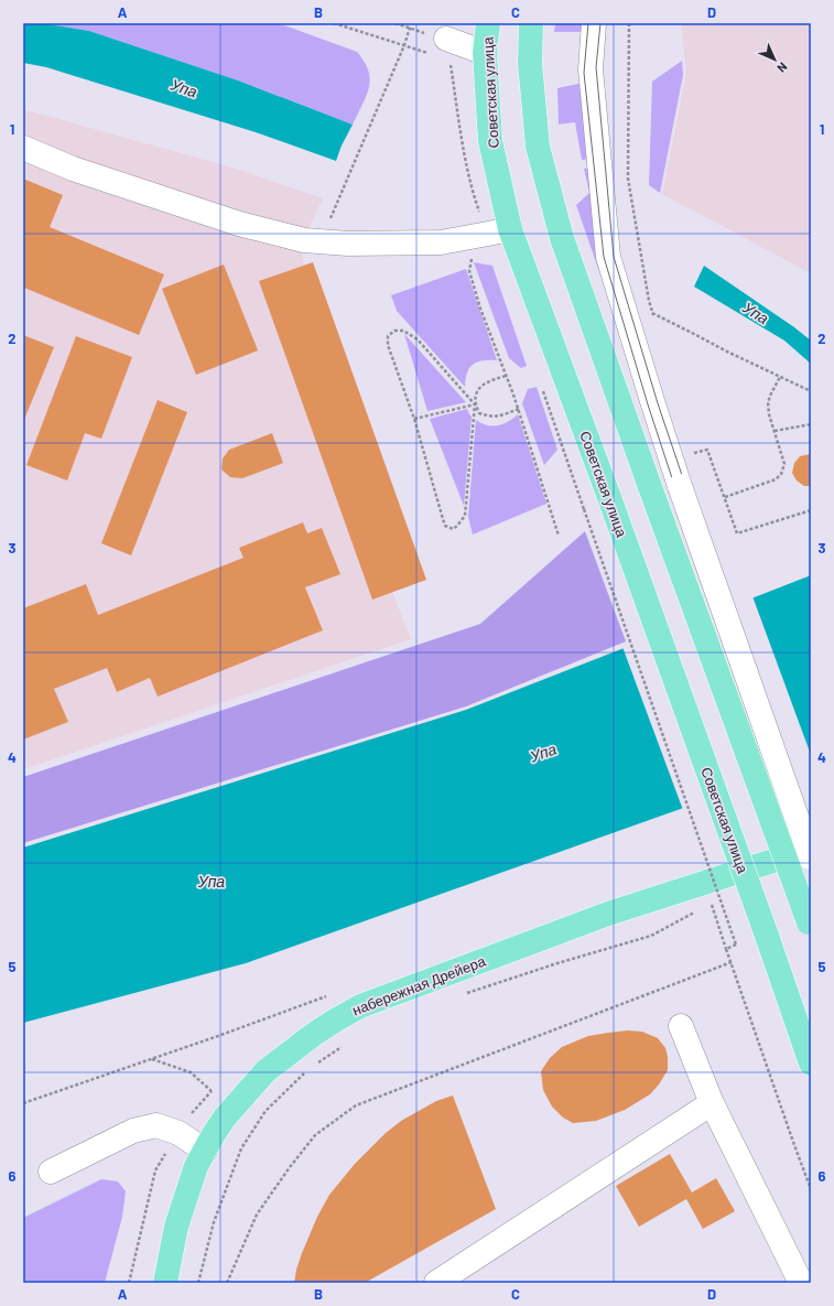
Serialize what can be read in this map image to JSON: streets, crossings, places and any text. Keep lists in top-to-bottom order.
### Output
{
  "streets": {
    "main road": ["Советская улица", "набережная Дрейера"]
  },
  "water": ["Упа"],
  "north": "bottom right",
  "grid": {
    "columns": [
      "A",
      "B",
      "C",
      "D"
    ],
    "rows": [
      "1",
      "2",
      "3",
      "4",
      "5",
      "6"
    ]
  }
}
